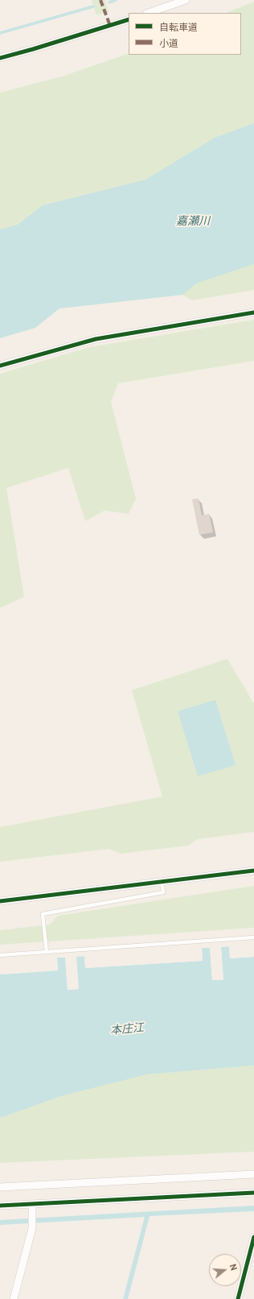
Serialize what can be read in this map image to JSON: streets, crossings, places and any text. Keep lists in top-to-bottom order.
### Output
{
  "water": ["嘉瀬川", "本庄江"],
  "legend": ["自転車道", "小道"],
  "north": "right"
}
